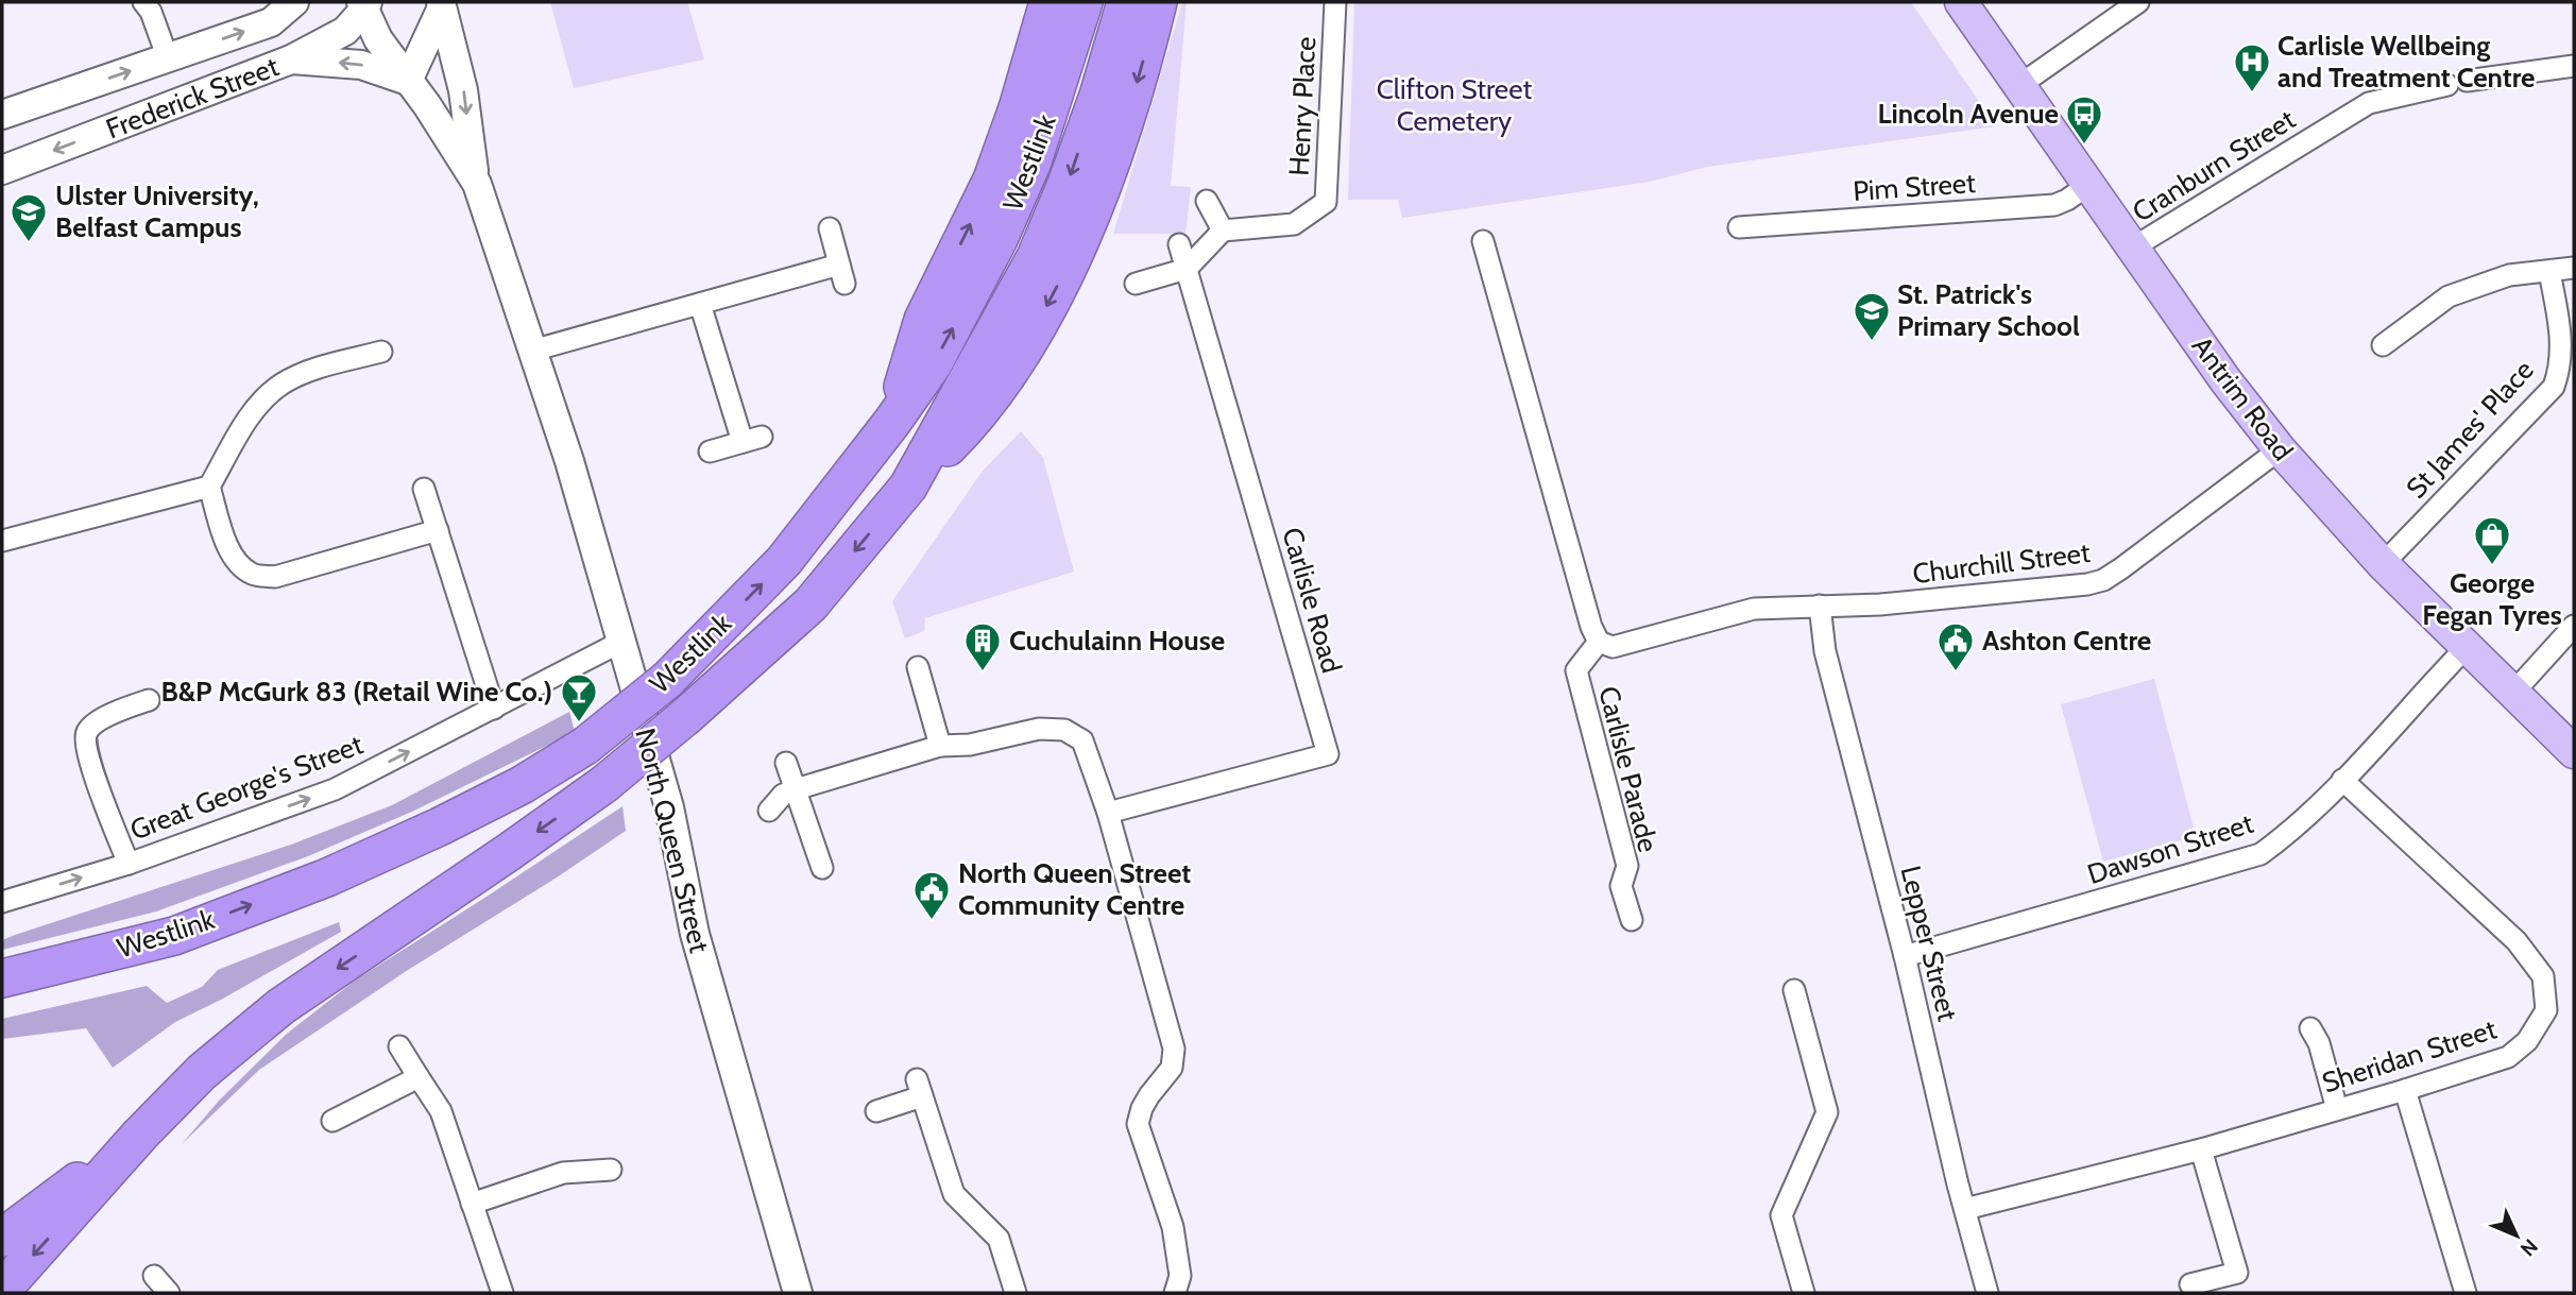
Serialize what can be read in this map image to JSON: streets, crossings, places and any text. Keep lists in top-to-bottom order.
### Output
{
  "streets": {
    "highway": ["Westlink"],
    "main road": ["Frederick Street", "Antrim Road", "North Queen Street"],
    "street": [
      "Henry Place",
      "Cranburn Street",
      "Pim Street",
      "St James' Place",
      "Churchill Street",
      "Carlisle Road",
      "Carlisle Parade",
      "Great George's Street",
      "Dawson Street",
      "Lepper Street",
      "Sheridan Street"
    ]
  },
  "crossings": [
    ["Frederick Street", "North Queen Street"],
    ["Cranburn Street", "Antrim Road"],
    ["Pim Street", "Antrim Road"],
    ["Antrim Road", "St James' Place"],
    ["Antrim Road", "Churchill Street"],
    ["Antrim Road", "Dawson Street"],
    ["Churchill Street", "Carlisle Parade"],
    ["Churchill Street", "Lepper Street"],
    ["Carlisle Parade", "Lepper Street"],
    ["Great George's Street", "North Queen Street"],
    ["Dawson Street", "Lepper Street"],
    ["Dawson Street", "Sheridan Street"],
    ["Lepper Street", "Sheridan Street"]
  ],
  "one_way": ["Great George's Street"],
  "parks": ["Clifton Street Cemetery"],
  "places": {
    "hospital": ["Carlisle Wellbeing and Treatment Centre"],
    "bus stop": ["Lincoln Avenue"],
    "school or university": ["Ulster University, Belfast Campus", "St. Patrick's Primary School"],
    "shop": ["George Fegan Tyres"],
    "building": ["Cuchulainn House"],
    "public building": ["Ashton Centre", "North Queen Street Community Centre"],
    "bar": ["B&P McGurk 83 (Retail Wine Co.)"]
  },
  "north": "bottom right"
}
